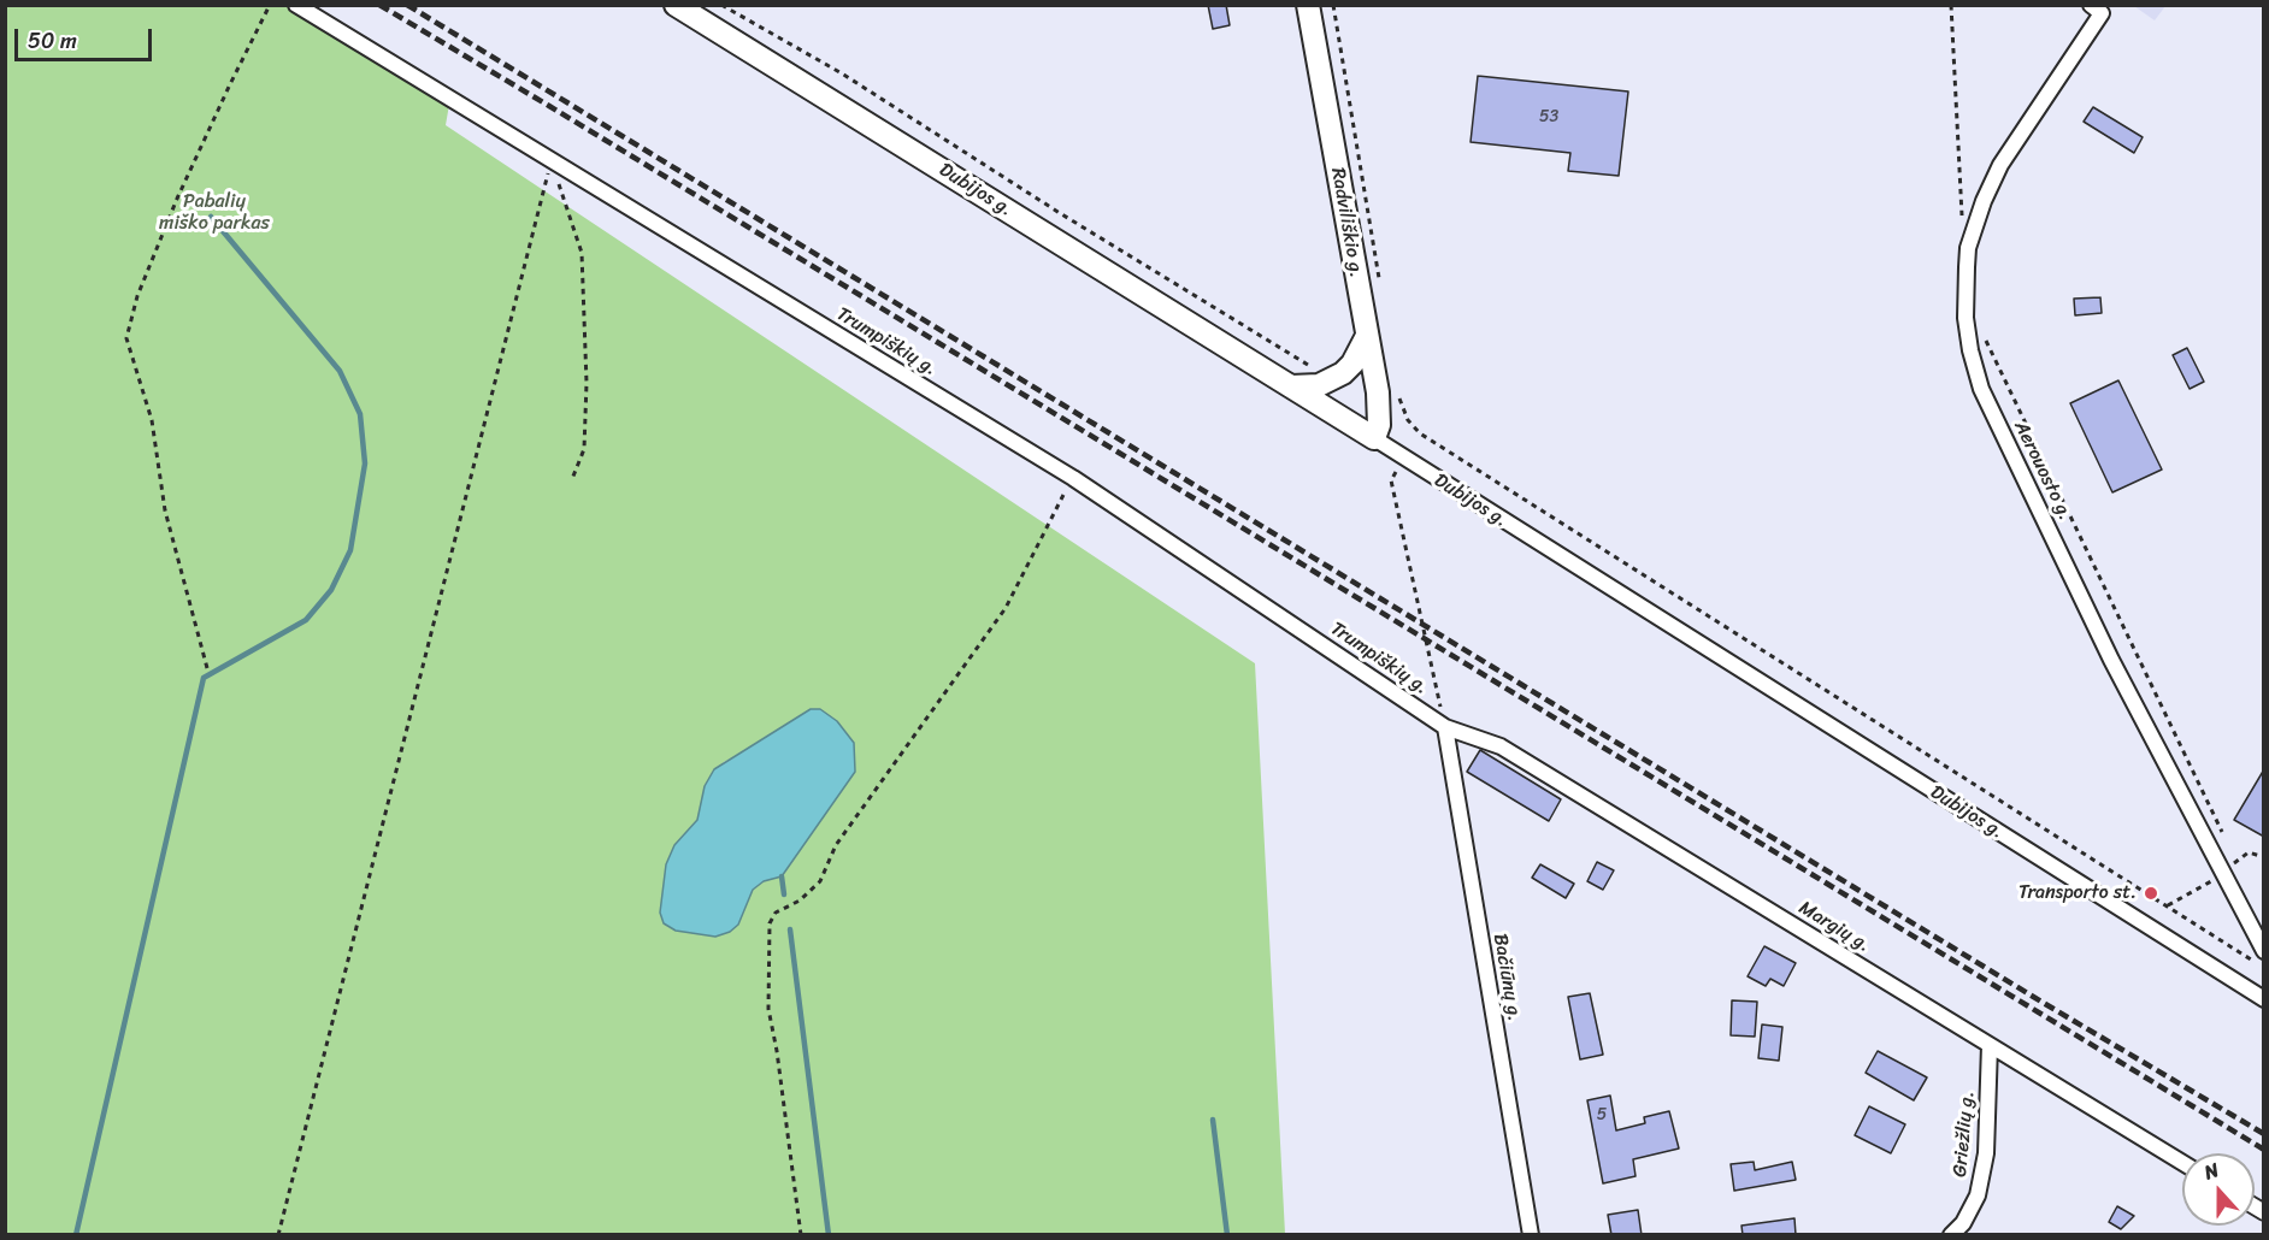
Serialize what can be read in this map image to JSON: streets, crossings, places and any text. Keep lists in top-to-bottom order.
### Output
{
  "streets": {
    "main road": ["Dubijos g.", "Radviliškio g."],
    "street": [
      "Trumpiškių g.",
      "Aerouosto g.",
      "Margių g.",
      "Bačiūnų g.",
      "Griežlių g."
    ]
  },
  "crossings": [
    ["Dubijos g.", "Radviliškio g."],
    ["Trumpiškių g.", "Margių g."],
    ["Trumpiškių g.", "Bačiūnų g."],
    ["Margių g.", "Bačiūnų g."],
    ["Margių g.", "Griežlių g."]
  ],
  "parks": ["Pabalių miško parkas"],
  "places": ["Transporto st."],
  "house_numbers": ["53", "5"],
  "scale_bar": "50 m",
  "north": "top"
}
